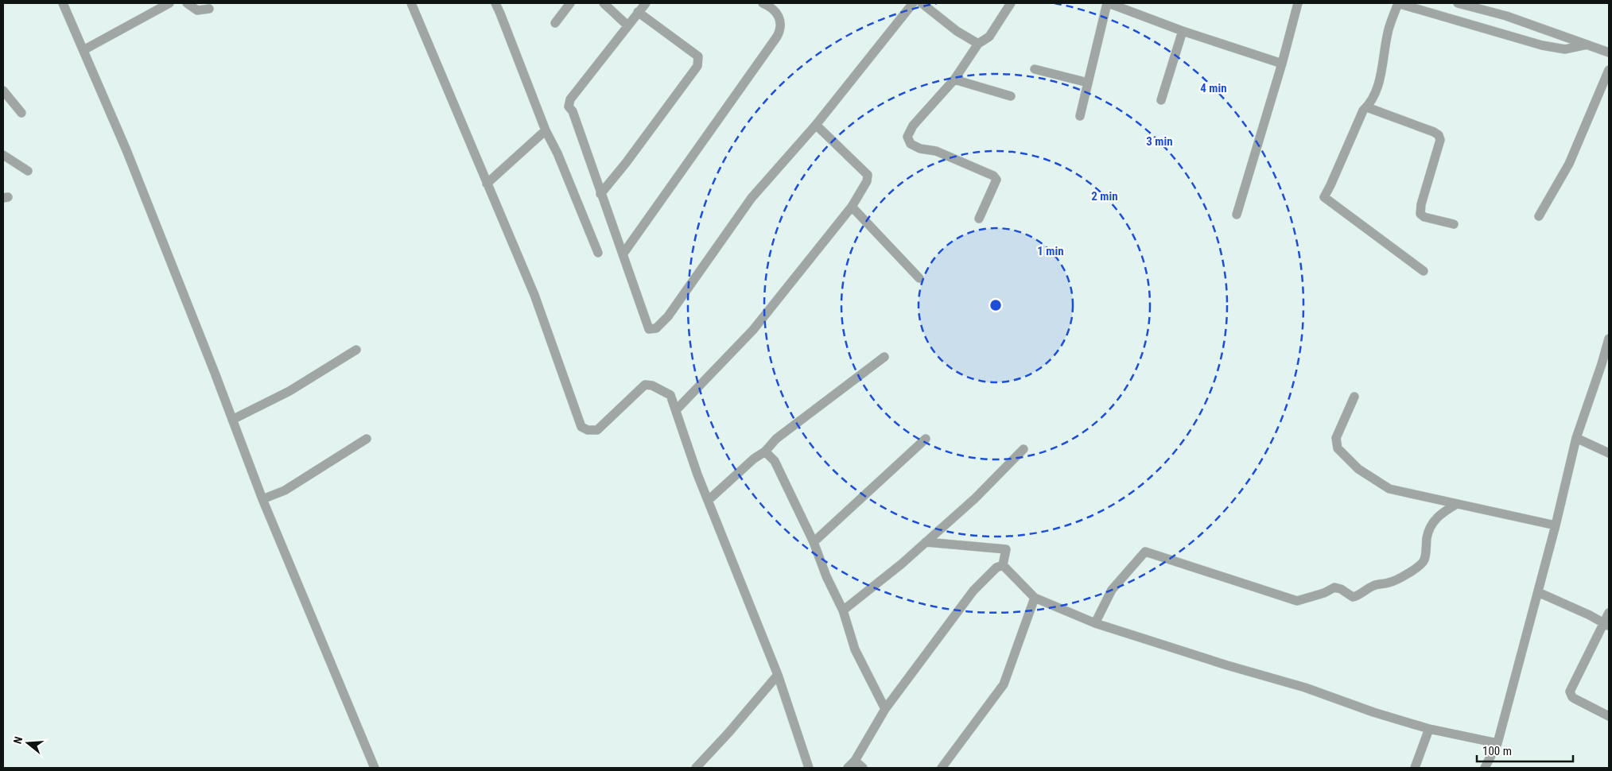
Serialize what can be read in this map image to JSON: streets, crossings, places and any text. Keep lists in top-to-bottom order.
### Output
{
  "scale_bar": "100 m",
  "north": "left",
  "rings": [
    "4 min",
    "3 min",
    "2 min",
    "1 min"
  ]
}
